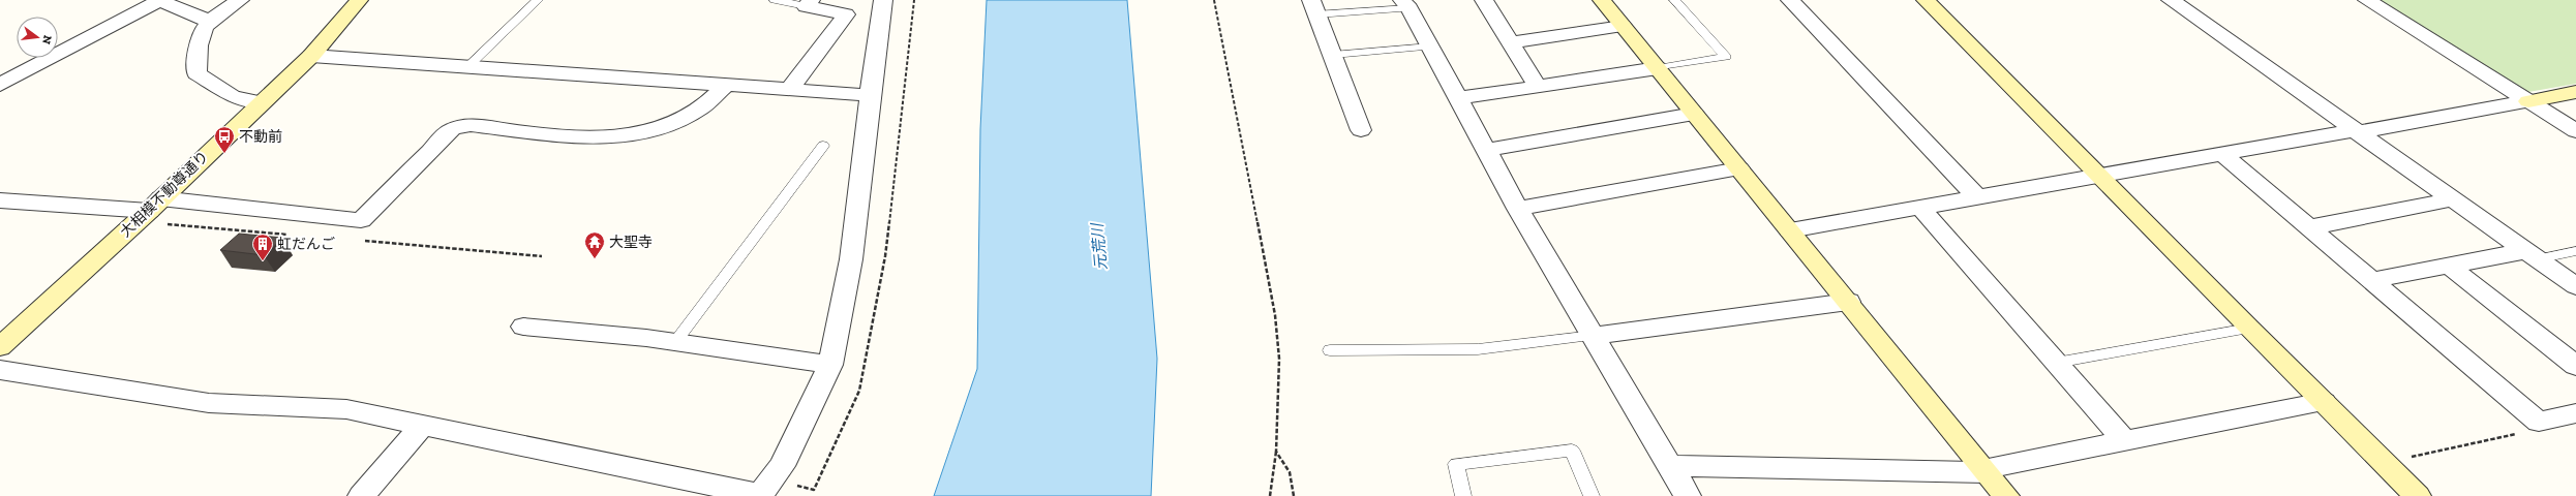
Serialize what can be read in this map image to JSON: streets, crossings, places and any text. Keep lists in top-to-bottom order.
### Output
{
  "streets": {
    "street": ["大相模不動尊通り"]
  },
  "water": ["元荒川"],
  "places": {
    "bus stop": ["不動前"],
    "temple": ["大聖寺"],
    "building": ["虹だんご"]
  },
  "north": "right"
}
